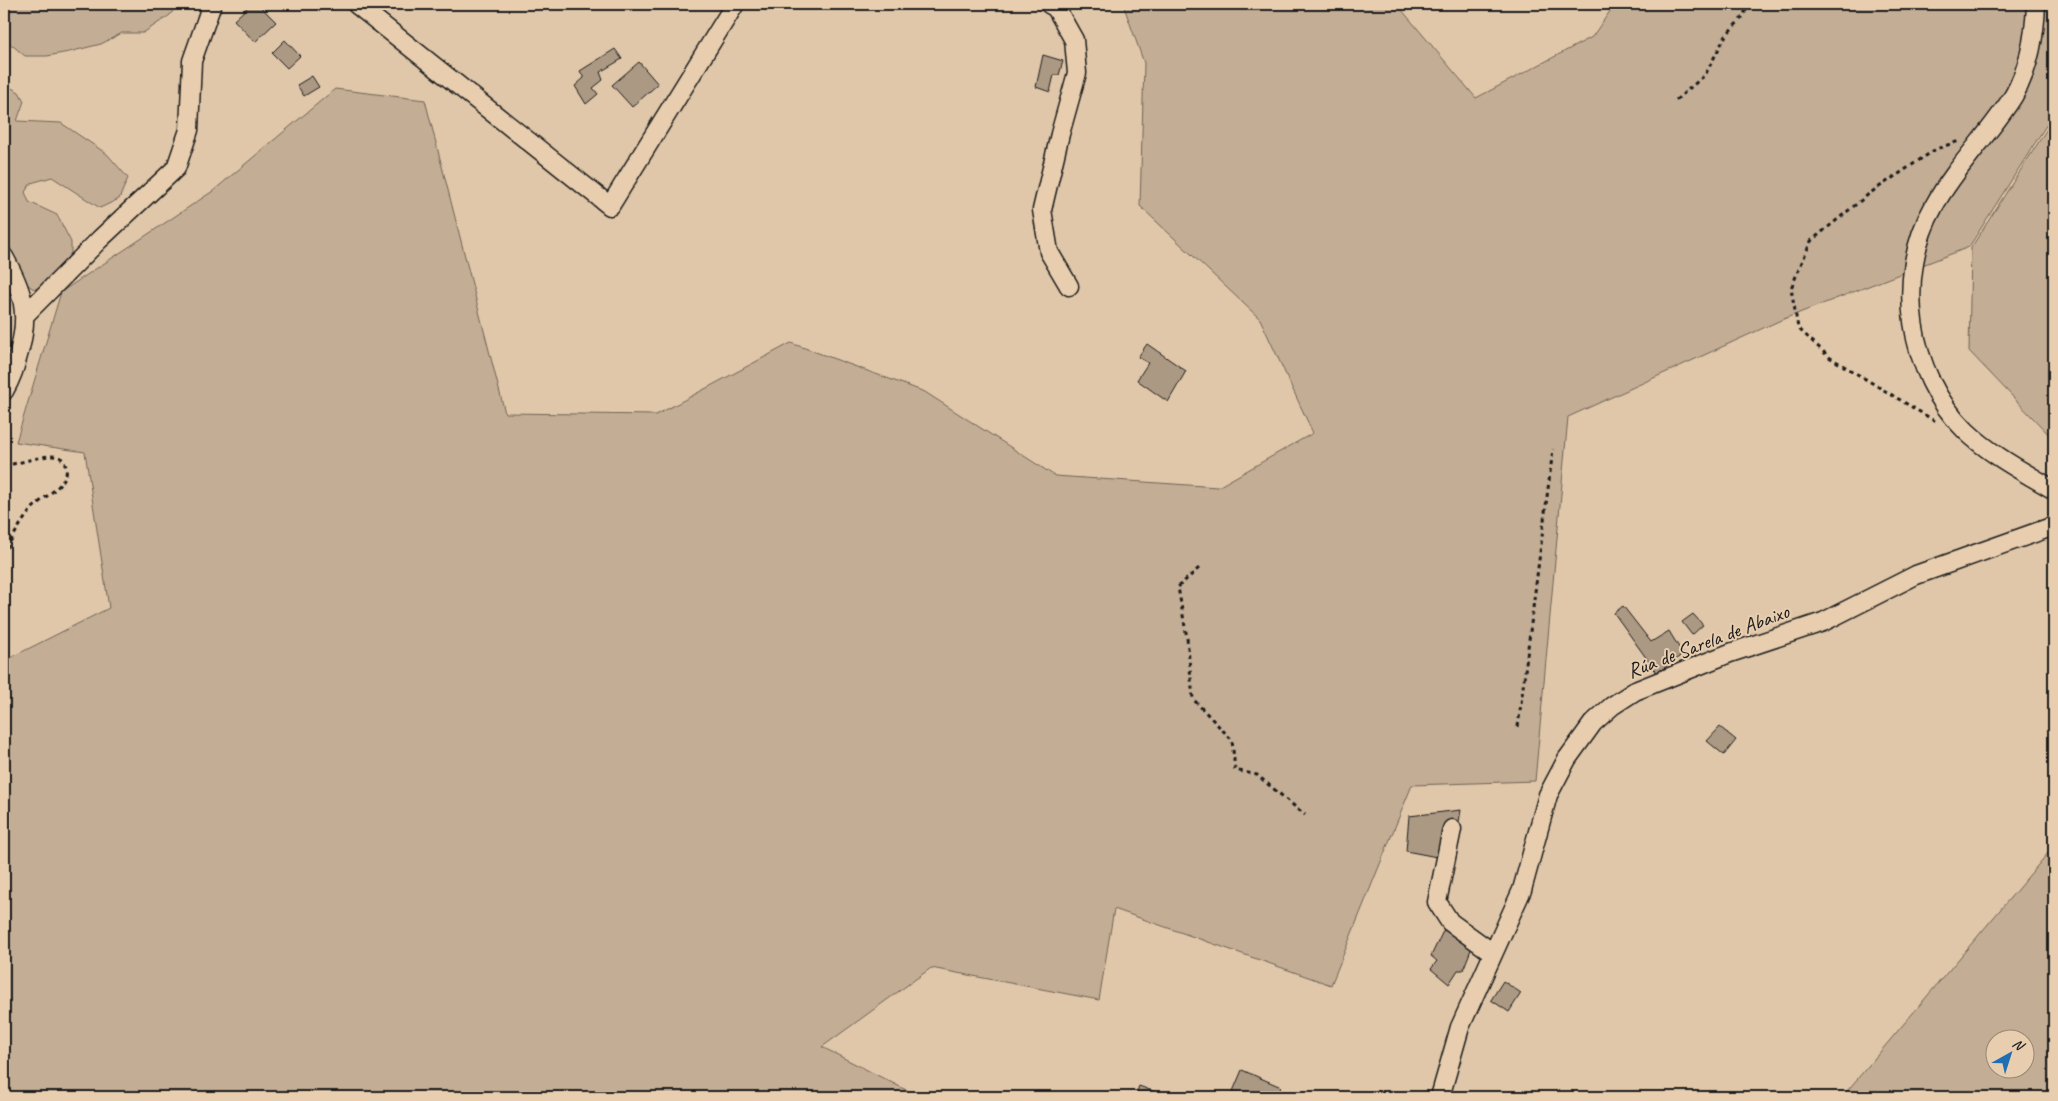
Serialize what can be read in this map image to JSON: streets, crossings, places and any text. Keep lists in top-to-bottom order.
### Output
{
  "streets": {
    "street": ["Rúa de Sarela de Abaixo"]
  },
  "north": "top right"
}
